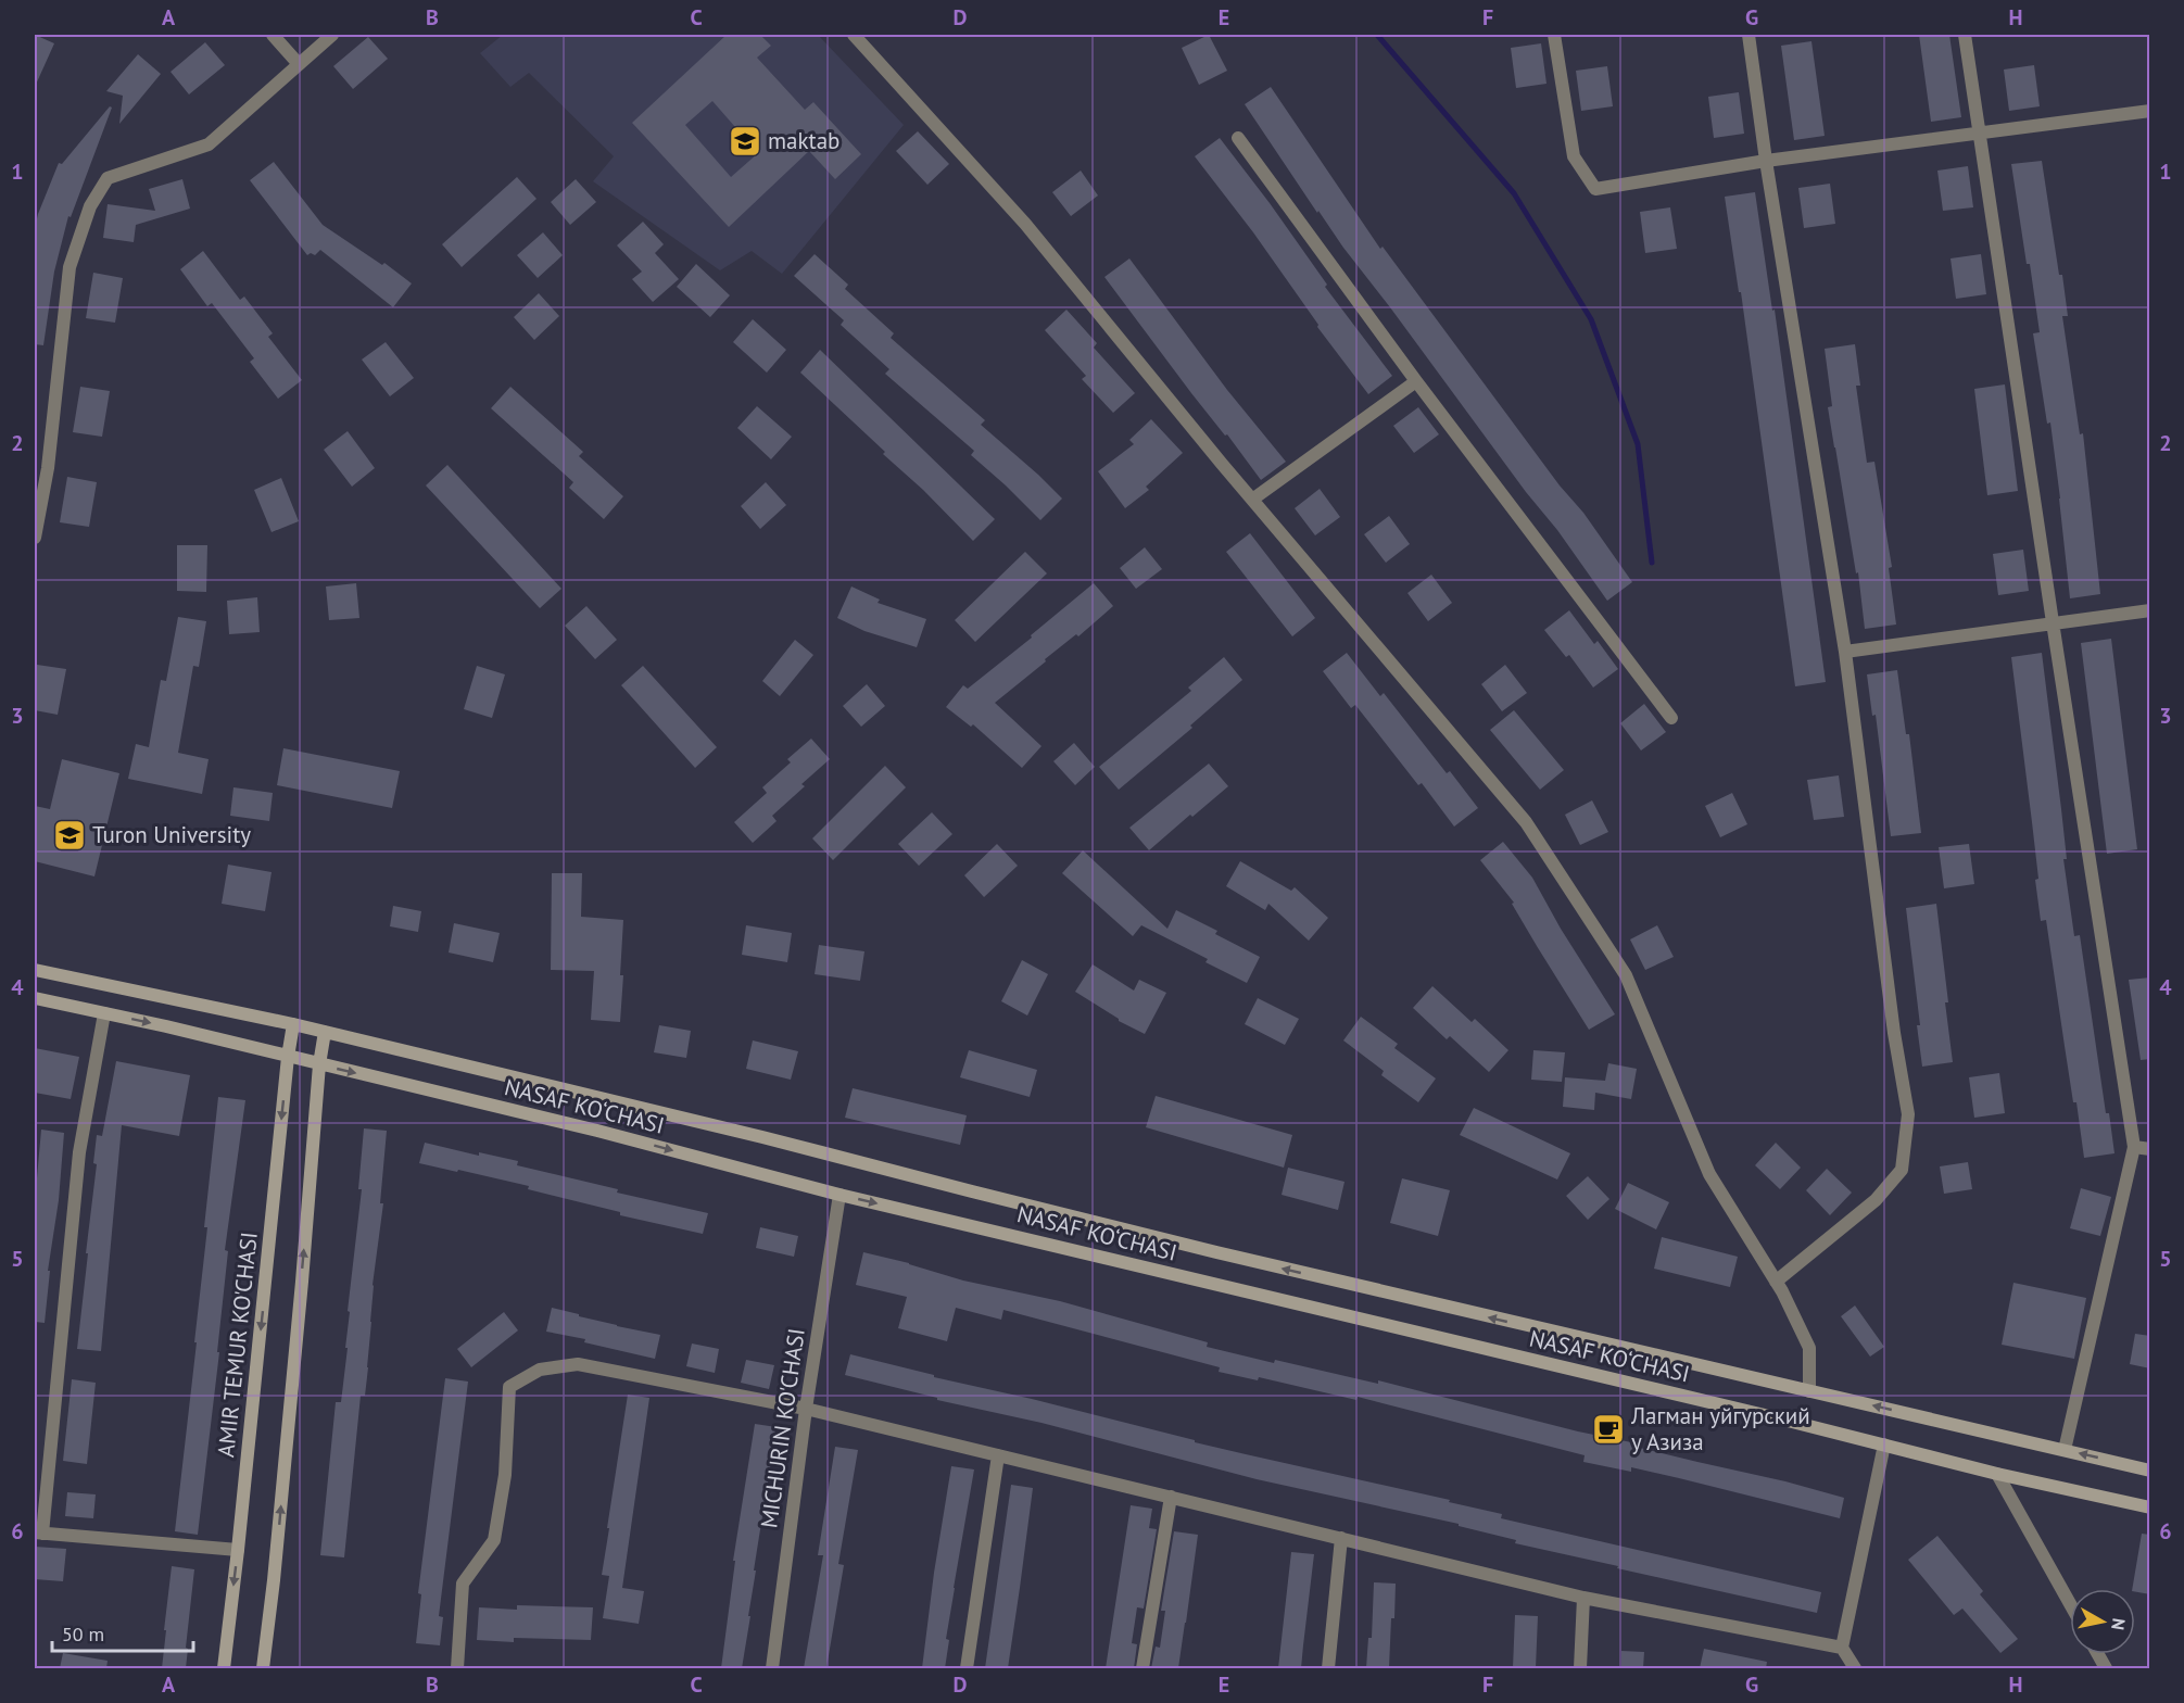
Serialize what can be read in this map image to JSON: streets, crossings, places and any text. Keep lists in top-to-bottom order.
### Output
{
  "streets": {
    "main road": ["NASAF KO‘CHASI", "AMIR TEMUR KO'CHASI"],
    "street": ["MICHURIN KO'CHASI"]
  },
  "crossings": [
    ["NASAF KO‘CHASI", "AMIR TEMUR KO'CHASI"],
    ["NASAF KO‘CHASI", "MICHURIN KO'CHASI"]
  ],
  "places": {
    "school or university": ["maktab", "Turon University"],
    "cafe": ["Лагман уйгурский у Азиза"]
  },
  "scale_bar": "50 m",
  "north": "right",
  "grid": {
    "columns": [
      "A",
      "B",
      "C",
      "D",
      "E",
      "F",
      "G",
      "H"
    ],
    "rows": [
      "1",
      "2",
      "3",
      "4",
      "5",
      "6"
    ]
  }
}
